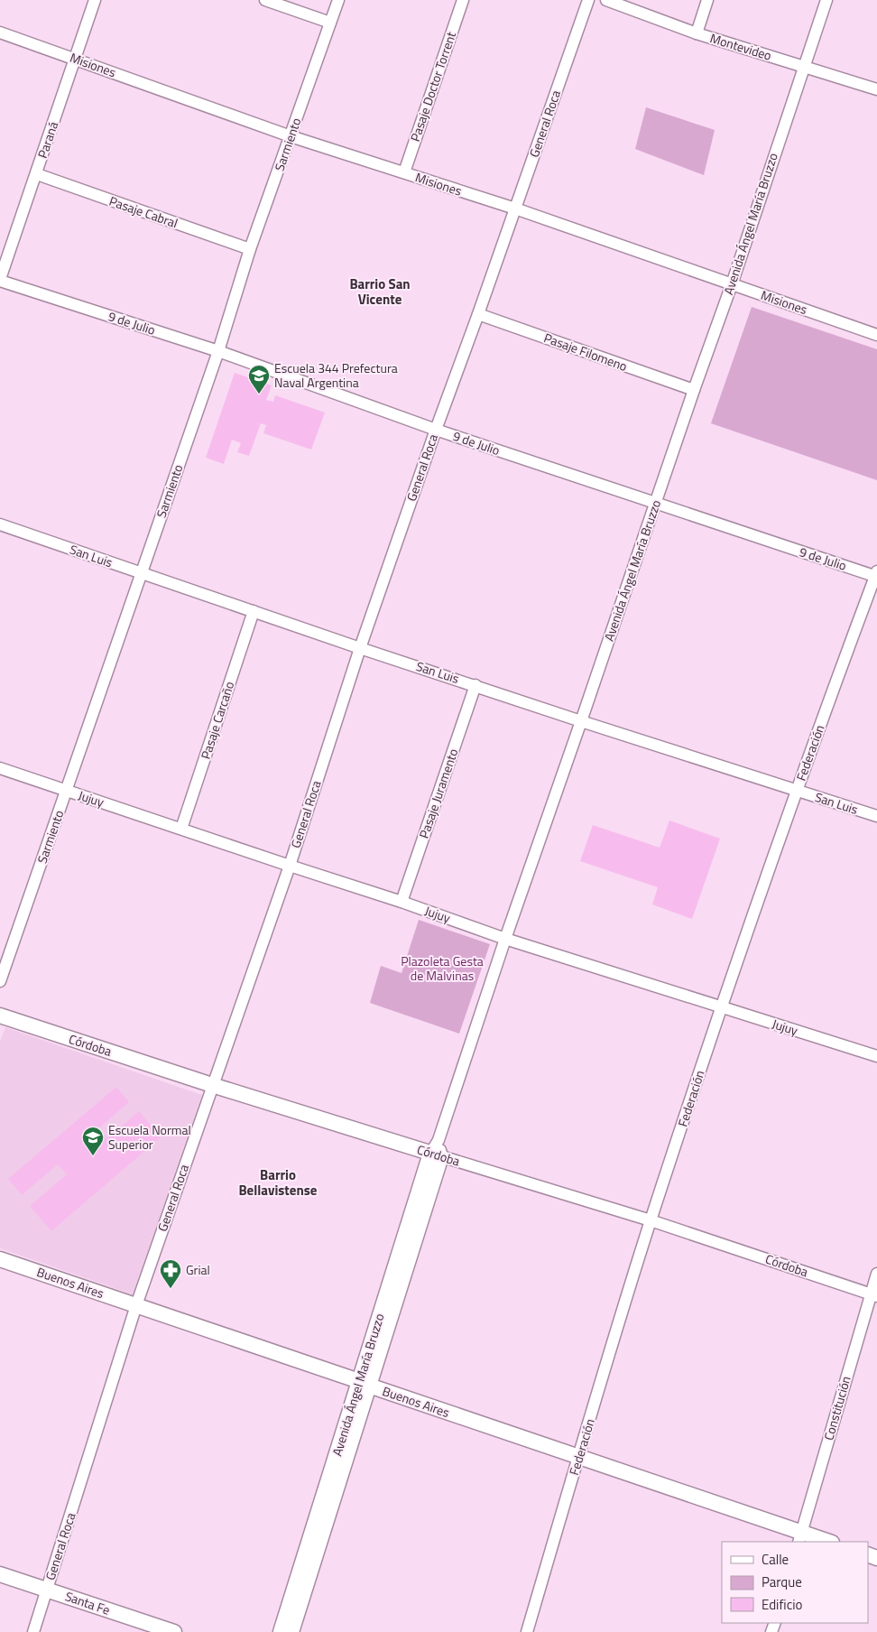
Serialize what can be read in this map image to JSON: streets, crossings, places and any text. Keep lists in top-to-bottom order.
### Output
{
  "streets": {
    "street": [
      "Montevideo",
      "Misiones",
      "Pasaje Doctor Torrent",
      "General Roca",
      "Paraná",
      "Sarmiento",
      "Pasaje Cabral",
      "Avenida Ángel María Bruzzo",
      "9 de Julio",
      "Pasaje Filomeno",
      "San Luis",
      "Pasaje Carcaño",
      "Federación",
      "Pasaje Juramento",
      "Jujuy",
      "Córdoba",
      "Buenos Aires",
      "Constitución",
      "Santa Fe"
    ]
  },
  "crossings": [
    ["Montevideo", "Avenida Ángel María Bruzzo"],
    ["Misiones", "Pasaje Doctor Torrent"],
    ["Misiones", "General Roca"],
    ["Misiones", "Paraná"],
    ["Misiones", "Sarmiento"],
    ["Misiones", "Avenida Ángel María Bruzzo"],
    ["General Roca", "9 de Julio"],
    ["General Roca", "Pasaje Filomeno"],
    ["General Roca", "San Luis"],
    ["General Roca", "Jujuy"],
    ["General Roca", "Córdoba"],
    ["General Roca", "Buenos Aires"],
    ["General Roca", "Santa Fe"],
    ["Paraná", "Pasaje Cabral"],
    ["Paraná", "9 de Julio"],
    ["Sarmiento", "Pasaje Cabral"],
    ["Sarmiento", "9 de Julio"],
    ["Sarmiento", "San Luis"],
    ["Sarmiento", "Jujuy"],
    ["Avenida Ángel María Bruzzo", "9 de Julio"],
    ["Avenida Ángel María Bruzzo", "Pasaje Filomeno"],
    ["Avenida Ángel María Bruzzo", "San Luis"],
    ["Avenida Ángel María Bruzzo", "Jujuy"],
    ["Avenida Ángel María Bruzzo", "Córdoba"],
    ["Avenida Ángel María Bruzzo", "Buenos Aires"],
    ["9 de Julio", "Federación"],
    ["San Luis", "Pasaje Carcaño"],
    ["San Luis", "Federación"],
    ["San Luis", "Pasaje Juramento"],
    ["Pasaje Carcaño", "Jujuy"],
    ["Federación", "Jujuy"],
    ["Federación", "Córdoba"],
    ["Federación", "Buenos Aires"],
    ["Pasaje Juramento", "Jujuy"],
    ["Córdoba", "Constitución"],
    ["Buenos Aires", "Constitución"]
  ],
  "districts": ["Barrio San Vicente", "Barrio Bellavistense"],
  "parks": ["Plazoleta Gesta de Malvinas"],
  "places": {
    "school or university": ["Escuela 344 Prefectura Naval Argentina", "Escuela Normal Superior"],
    "pharmacy": ["Grial"]
  },
  "legend": ["Calle", "Parque", "Edificio"]
}
